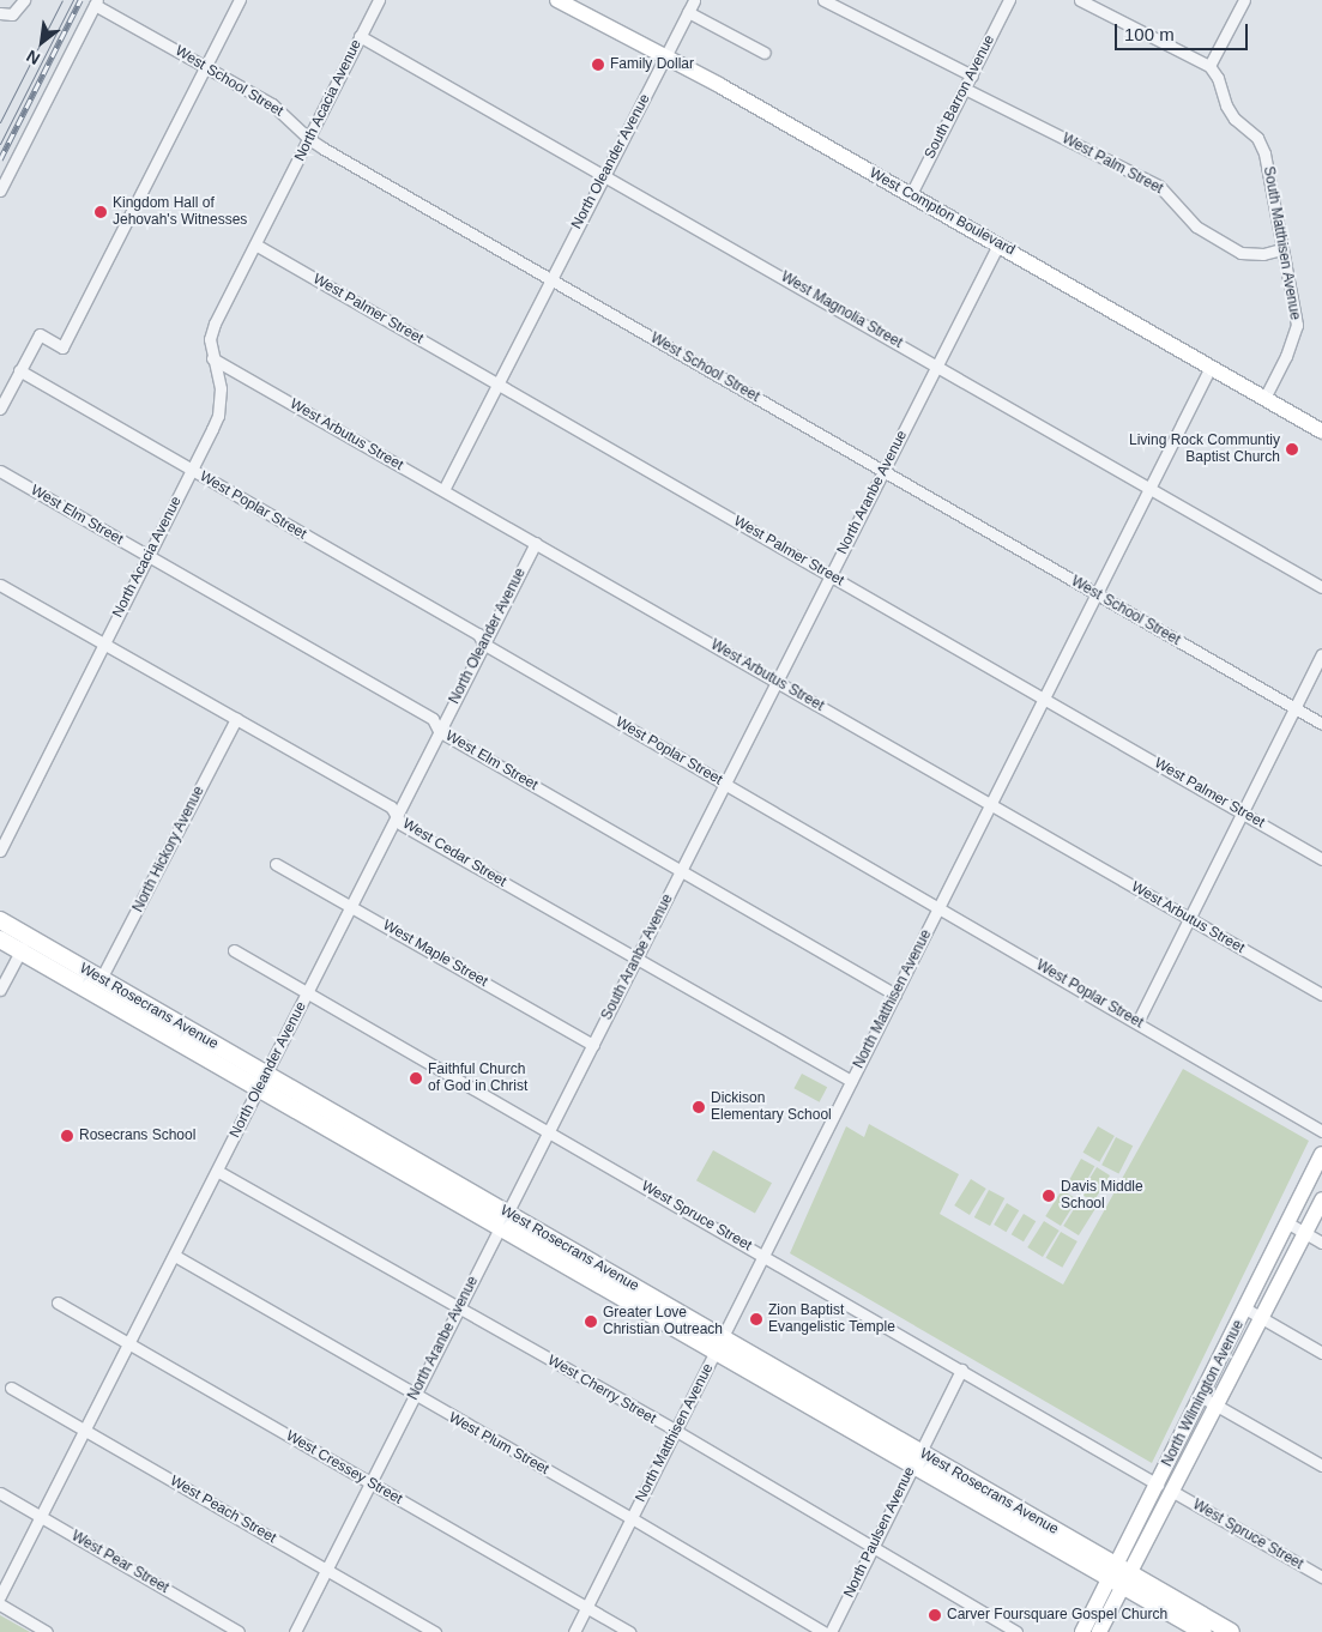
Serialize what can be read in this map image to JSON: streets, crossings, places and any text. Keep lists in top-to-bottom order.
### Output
{
  "streets": {
    "main road": ["West Compton Boulevard", "West Rosecrans Avenue", "North Wilmington Avenue"],
    "street": [
      "West School Street",
      "South Barron Avenue",
      "North Acacia Avenue",
      "North Oleander Avenue",
      "West Palm Street",
      "South Matthisen Avenue",
      "West Palmer Street",
      "West Magnolia Street",
      "West Arbutus Street",
      "North Aranbe Avenue",
      "West Poplar Street",
      "West Elm Street",
      "North Hickory Avenue",
      "West Cedar Street",
      "West Maple Street",
      "South Aranbe Avenue",
      "North Matthisen Avenue",
      "West Spruce Street",
      "West Cherry Street",
      "West Plum Street",
      "West Cressey Street",
      "West Peach Street",
      "North Paulsen Avenue",
      "West Pear Street"
    ]
  },
  "crossings": [
    ["West School Street", "North Acacia Avenue"],
    ["West School Street", "North Oleander Avenue"],
    ["West School Street", "North Aranbe Avenue"],
    ["West School Street", "North Matthisen Avenue"],
    ["South Barron Avenue", "West Palm Street"],
    ["South Barron Avenue", "West Compton Boulevard"],
    ["North Acacia Avenue", "West Palmer Street"],
    ["North Acacia Avenue", "West Magnolia Street"],
    ["North Acacia Avenue", "West Arbutus Street"],
    ["North Acacia Avenue", "West Poplar Street"],
    ["North Acacia Avenue", "West Elm Street"],
    ["North Acacia Avenue", "West Cedar Street"],
    ["North Oleander Avenue", "West Compton Boulevard"],
    ["North Oleander Avenue", "West Palmer Street"],
    ["North Oleander Avenue", "West Magnolia Street"],
    ["North Oleander Avenue", "West Arbutus Street"],
    ["North Oleander Avenue", "West Poplar Street"],
    ["North Oleander Avenue", "West Elm Street"],
    ["North Oleander Avenue", "West Cedar Street"],
    ["North Oleander Avenue", "West Maple Street"],
    ["North Oleander Avenue", "West Rosecrans Avenue"],
    ["North Oleander Avenue", "West Spruce Street"],
    ["North Oleander Avenue", "West Cherry Street"],
    ["North Oleander Avenue", "West Plum Street"],
    ["North Oleander Avenue", "West Cressey Street"],
    ["North Oleander Avenue", "West Peach Street"],
    ["North Oleander Avenue", "West Pear Street"],
    ["West Palm Street", "South Matthisen Avenue"],
    ["West Compton Boulevard", "South Matthisen Avenue"],
    ["West Compton Boulevard", "North Aranbe Avenue"],
    ["West Compton Boulevard", "North Matthisen Avenue"],
    ["West Palmer Street", "North Aranbe Avenue"],
    ["West Palmer Street", "North Matthisen Avenue"],
    ["West Magnolia Street", "North Aranbe Avenue"],
    ["West Magnolia Street", "North Matthisen Avenue"],
    ["West Arbutus Street", "North Aranbe Avenue"],
    ["West Arbutus Street", "North Matthisen Avenue"],
    ["North Aranbe Avenue", "West Poplar Street"],
    ["North Aranbe Avenue", "West Elm Street"],
    ["North Aranbe Avenue", "West Maple Street"],
    ["North Aranbe Avenue", "South Aranbe Avenue"],
    ["North Aranbe Avenue", "West Rosecrans Avenue"],
    ["North Aranbe Avenue", "West Spruce Street"],
    ["North Aranbe Avenue", "West Cherry Street"],
    ["North Aranbe Avenue", "West Plum Street"],
    ["North Aranbe Avenue", "West Cressey Street"],
    ["North Aranbe Avenue", "West Peach Street"],
    ["West Poplar Street", "North Matthisen Avenue"],
    ["West Elm Street", "South Aranbe Avenue"],
    ["West Elm Street", "North Matthisen Avenue"],
    ["North Hickory Avenue", "West Cedar Street"],
    ["North Hickory Avenue", "West Rosecrans Avenue"],
    ["West Cedar Street", "South Aranbe Avenue"],
    ["West Cedar Street", "North Matthisen Avenue"],
    ["West Maple Street", "South Aranbe Avenue"],
    ["North Matthisen Avenue", "West Rosecrans Avenue"],
    ["North Matthisen Avenue", "West Spruce Street"],
    ["North Matthisen Avenue", "West Cherry Street"],
    ["North Matthisen Avenue", "West Plum Street"],
    ["North Matthisen Avenue", "West Cressey Street"],
    ["West Rosecrans Avenue", "North Wilmington Avenue"],
    ["West Rosecrans Avenue", "North Paulsen Avenue"],
    ["West Spruce Street", "North Wilmington Avenue"],
    ["West Spruce Street", "North Paulsen Avenue"],
    ["West Cherry Street", "North Paulsen Avenue"]
  ],
  "places": [
    "Family Dollar",
    "Kingdom Hall of Jehovah's Witnesses",
    "Living Rock Communtiy Baptist Church",
    "Faithful Church of God in Christ",
    "Dickison Elementary School",
    "Rosecrans School",
    "Davis Middle School",
    "Zion Baptist Evangelistic Temple",
    "Greater Love Christian Outreach",
    "Carver Foursquare Gospel Church"
  ],
  "scale_bar": "100 m",
  "north": "bottom left"
}
